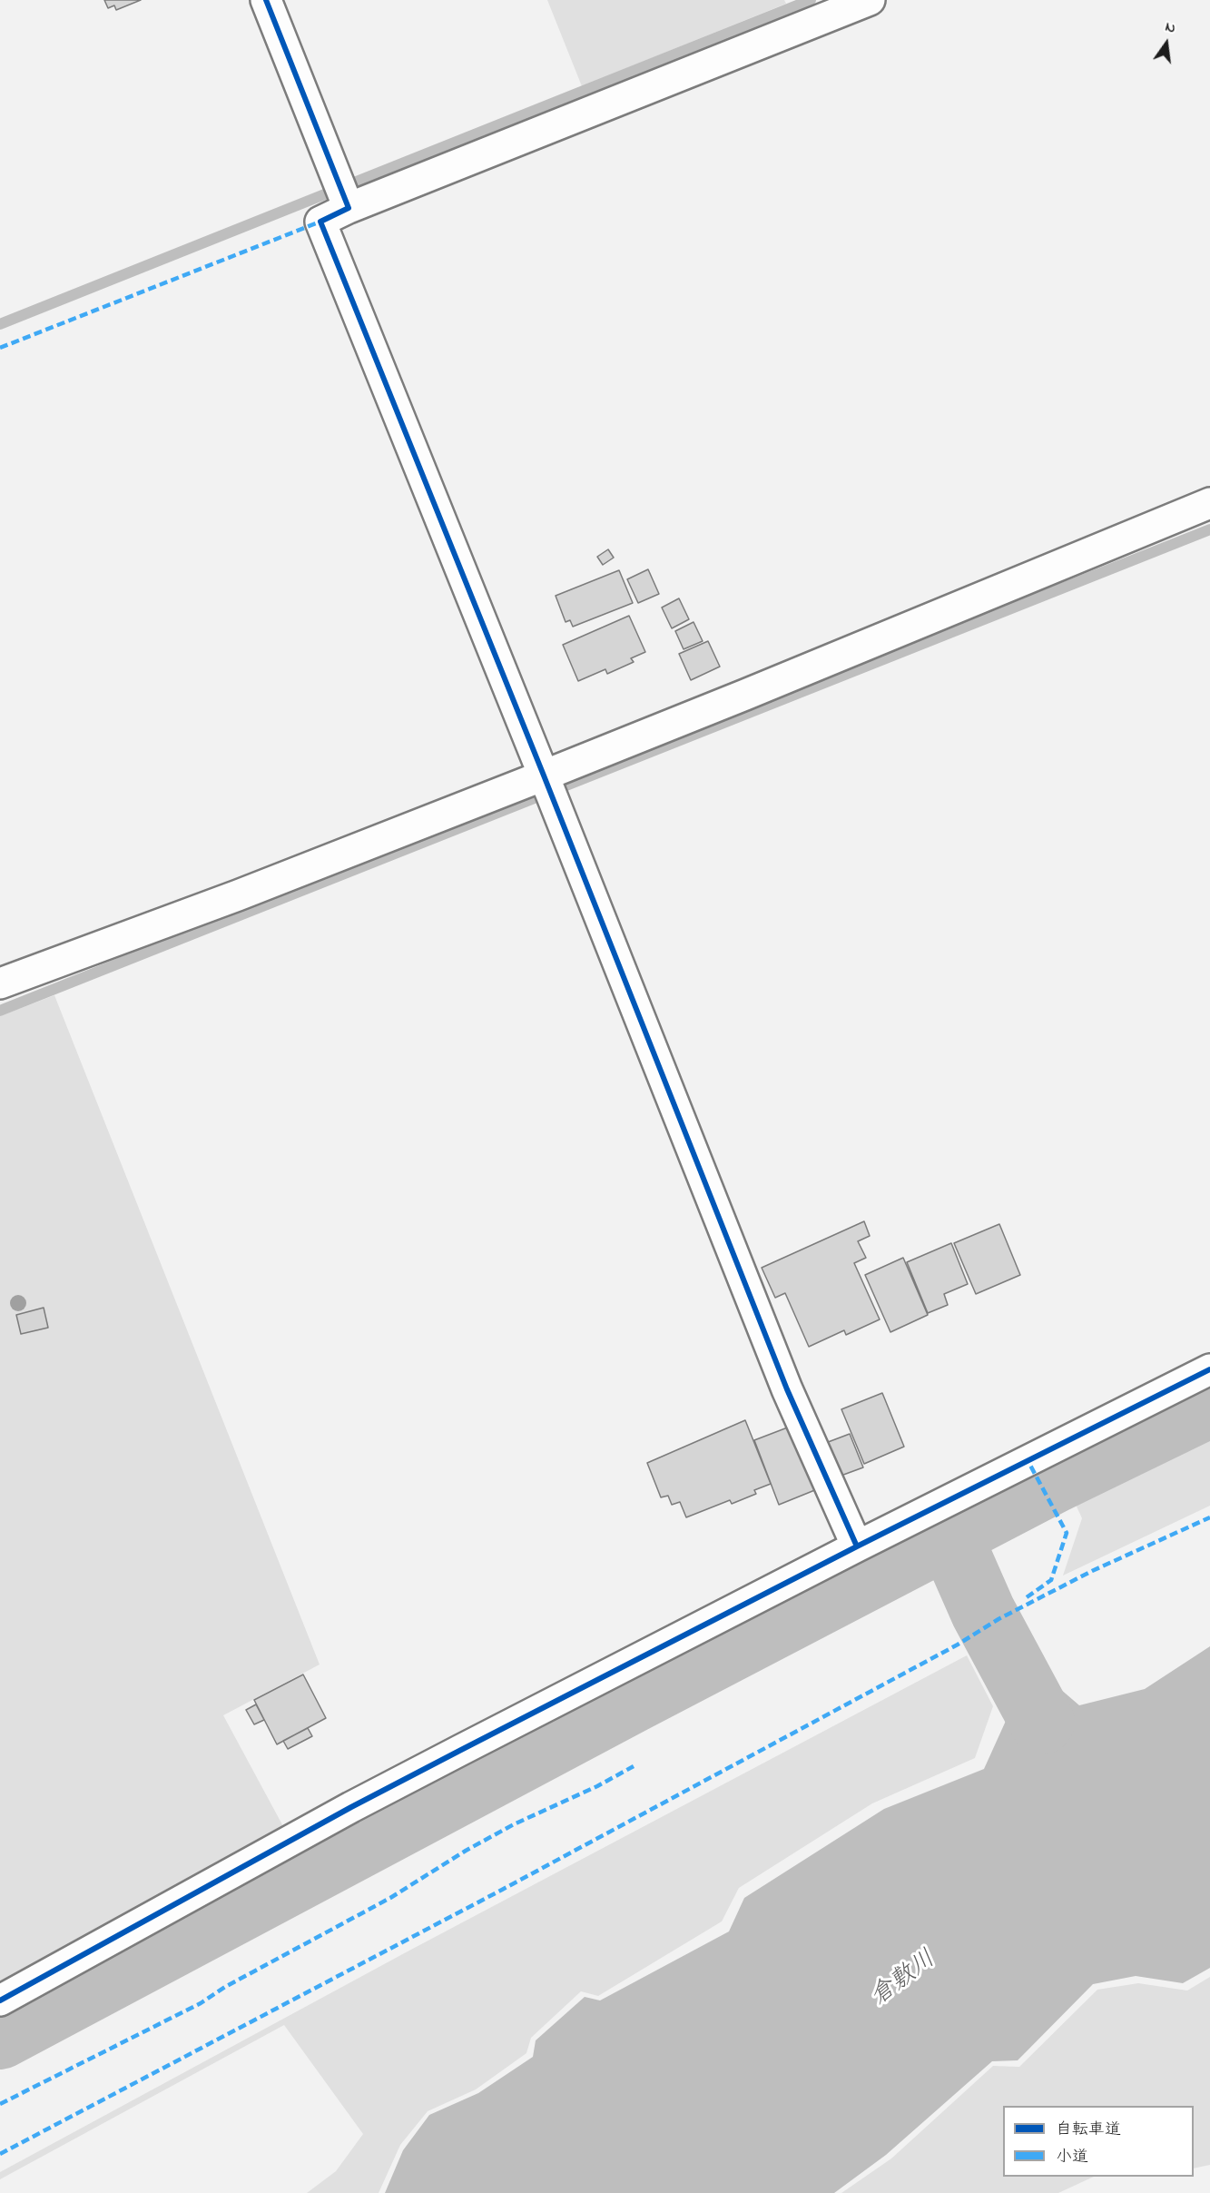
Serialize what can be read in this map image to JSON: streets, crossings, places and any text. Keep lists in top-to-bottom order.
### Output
{
  "water": ["倉敷川"],
  "legend": ["自転車道", "小道"],
  "north": "top"
}
